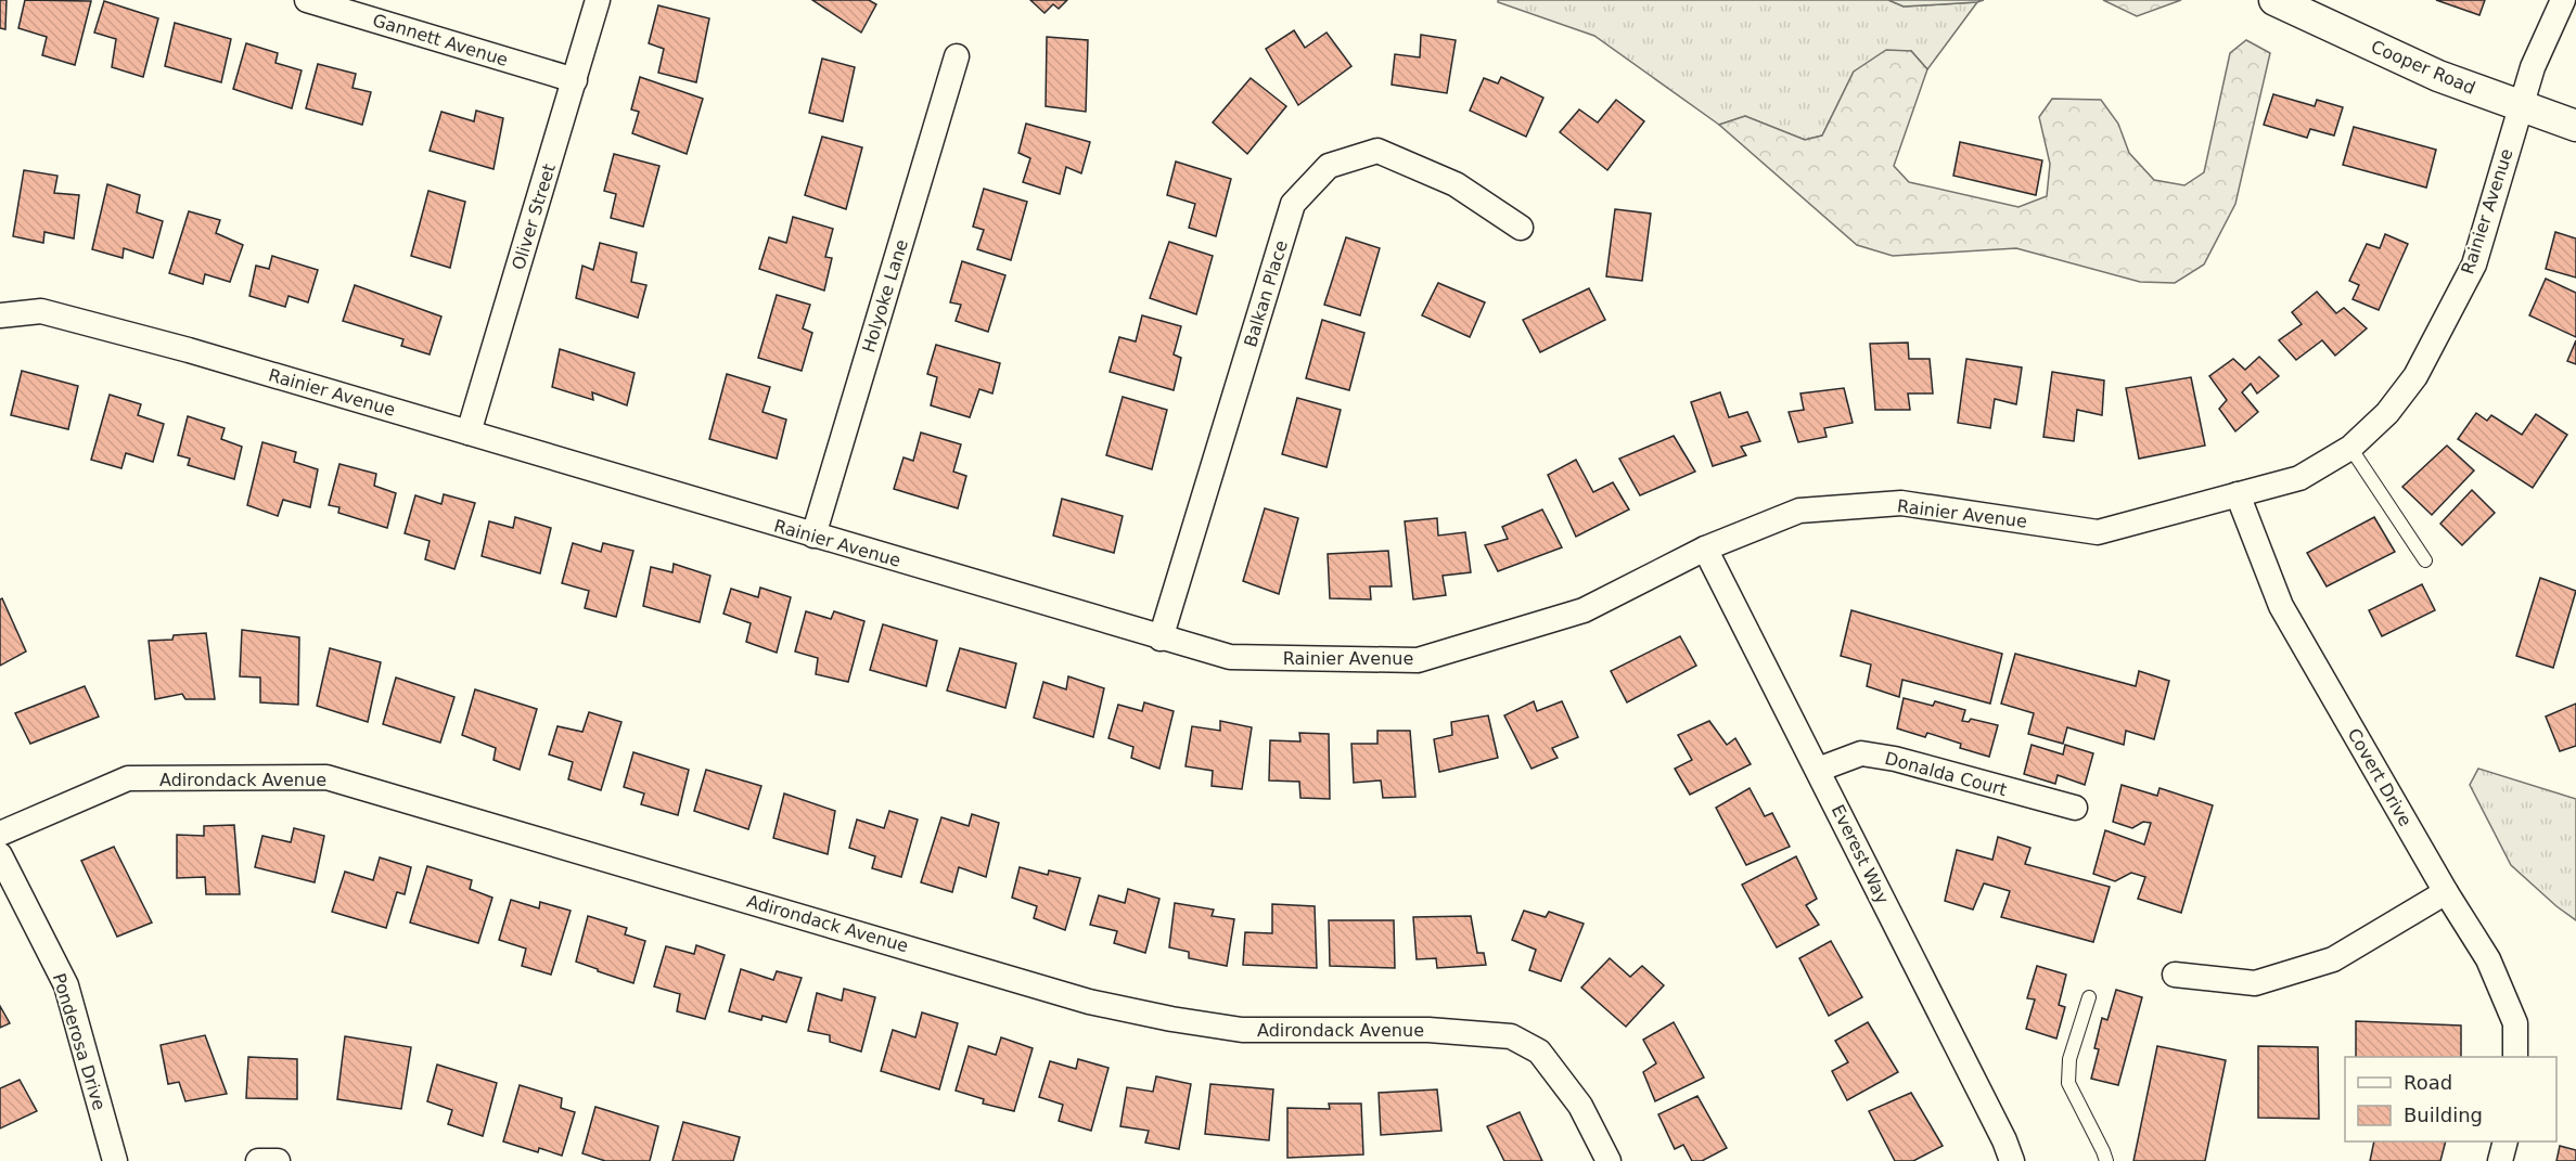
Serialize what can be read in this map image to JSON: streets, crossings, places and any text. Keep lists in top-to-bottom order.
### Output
{
  "streets": {
    "street": [
      "Gannett Avenue",
      "Cooper Road",
      "Rainier Avenue",
      "Oliver Street",
      "Balkan Place",
      "Holyoke Lane",
      "Donalda Court",
      "Covert Drive",
      "Adirondack Avenue",
      "Everest Way",
      "Ponderosa Drive"
    ]
  },
  "crossings": [
    ["Gannett Avenue", "Oliver Street"],
    ["Cooper Road", "Rainier Avenue"],
    ["Rainier Avenue", "Oliver Street"],
    ["Rainier Avenue", "Balkan Place"],
    ["Rainier Avenue", "Holyoke Lane"],
    ["Rainier Avenue", "Covert Drive"],
    ["Rainier Avenue", "Everest Way"],
    ["Donalda Court", "Everest Way"]
  ],
  "legend": ["Road", "Building"]
}
